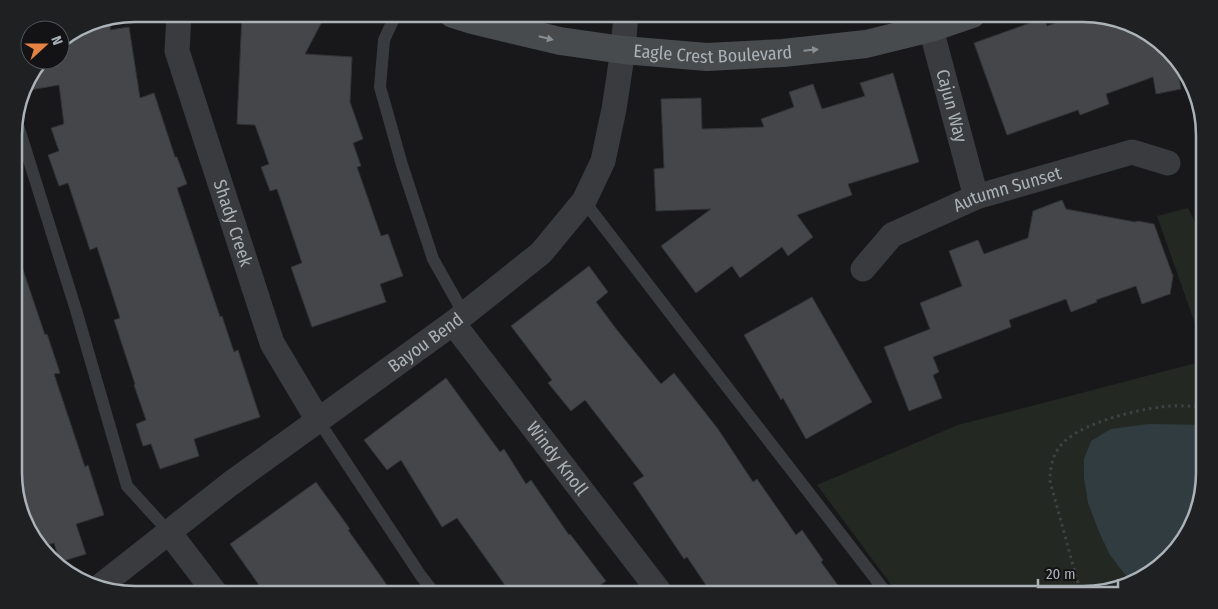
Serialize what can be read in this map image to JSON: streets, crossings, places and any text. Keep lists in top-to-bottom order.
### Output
{
  "streets": {
    "main road": ["Eagle Crest Boulevard"],
    "street": [
      "Cajun Way",
      "Autumn Sunset",
      "Shady Creek",
      "Bayou Bend",
      "Windy Knoll"
    ]
  },
  "crossings": [
    ["Eagle Crest Boulevard", "Bayou Bend"],
    ["Cajun Way", "Autumn Sunset"],
    ["Shady Creek", "Bayou Bend"],
    ["Bayou Bend", "Windy Knoll"]
  ],
  "one_way": ["Eagle Crest Boulevard"],
  "scale_bar": "20 m",
  "north": "right"
}
